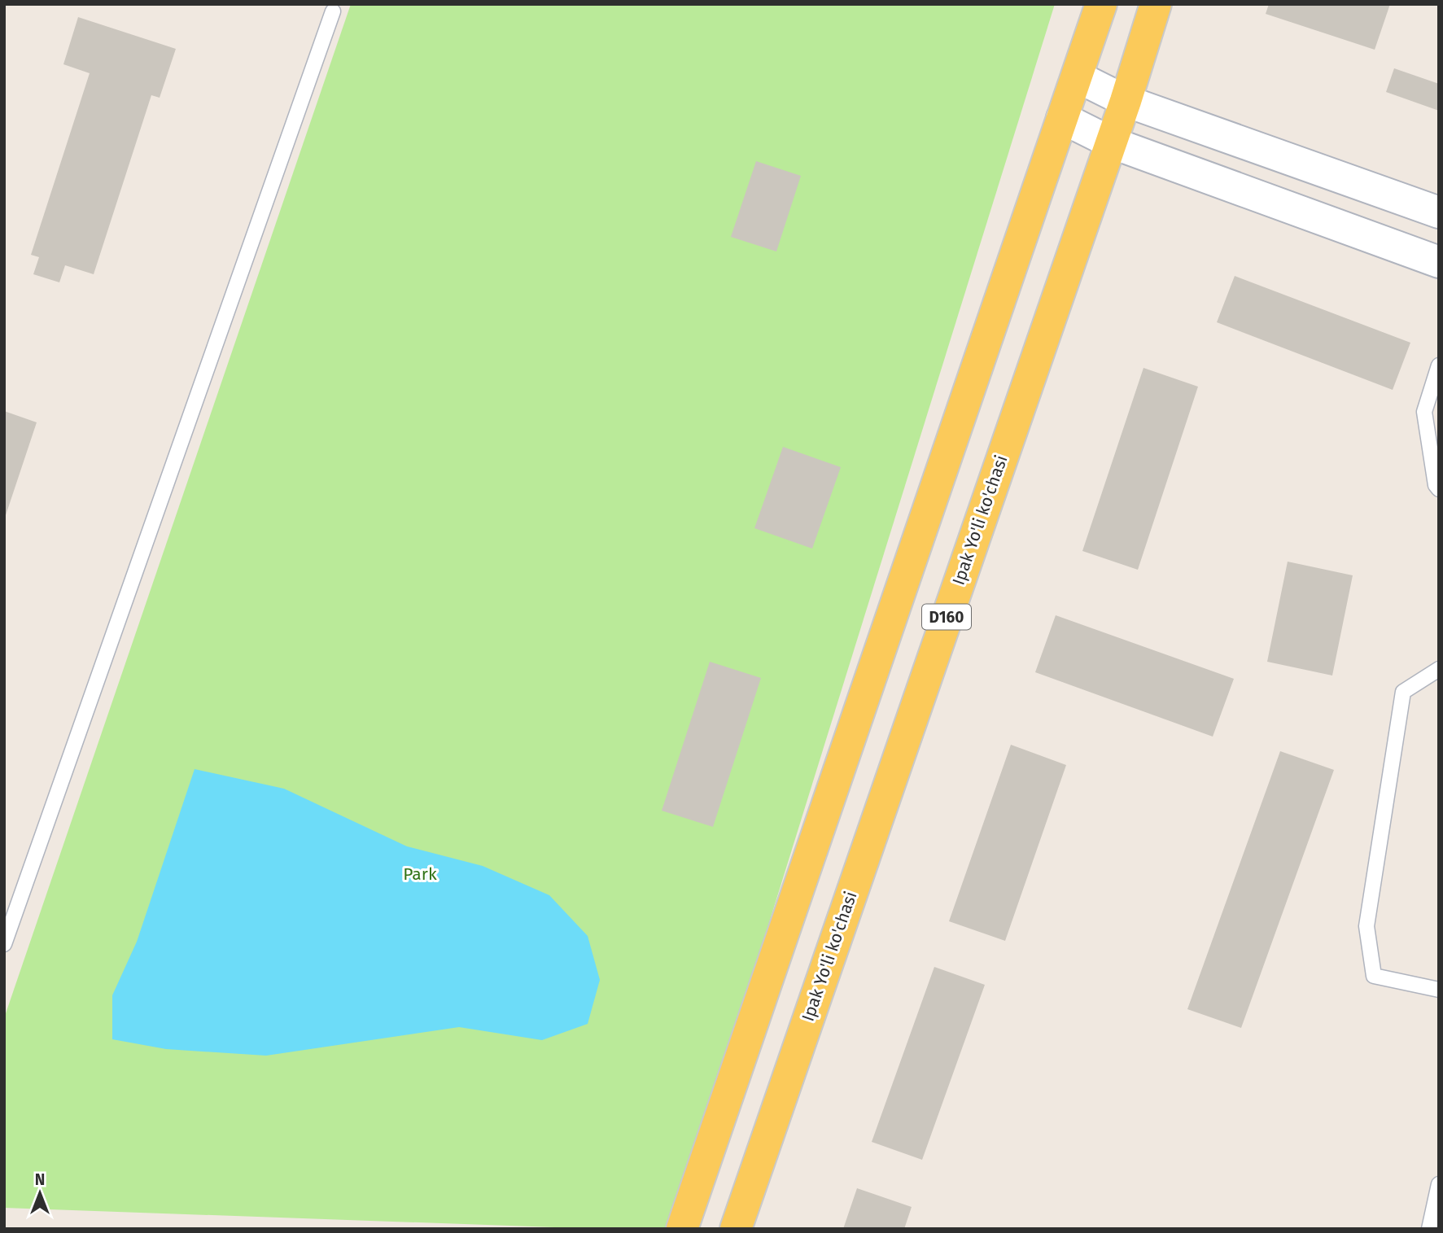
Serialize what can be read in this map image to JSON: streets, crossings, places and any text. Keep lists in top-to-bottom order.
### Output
{
  "streets": {
    "main road": ["Ipak Yo'li ko'chasi", "D160"]
  },
  "parks": ["Park"],
  "north": "top"
}
